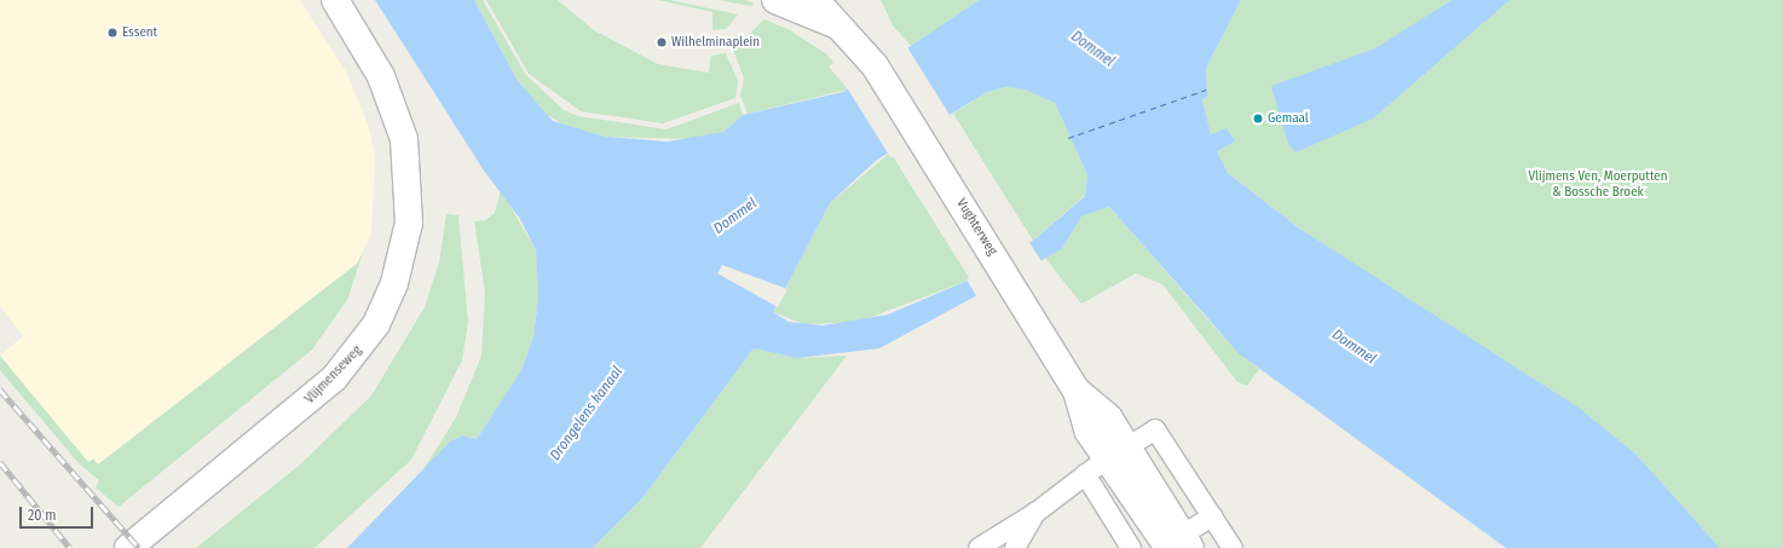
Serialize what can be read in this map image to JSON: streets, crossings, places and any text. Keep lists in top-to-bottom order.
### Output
{
  "streets": {
    "main road": ["Vughterweg", "Vlijmenseweg"]
  },
  "water": ["Dommel", "Drongelens kanaal"],
  "parks": ["Vlijmens Ven, Moerputten & Bossche Broek"],
  "places": ["Essent", "Wilhelminaplein", "Gemaal"],
  "scale_bar": "20 m"
}
